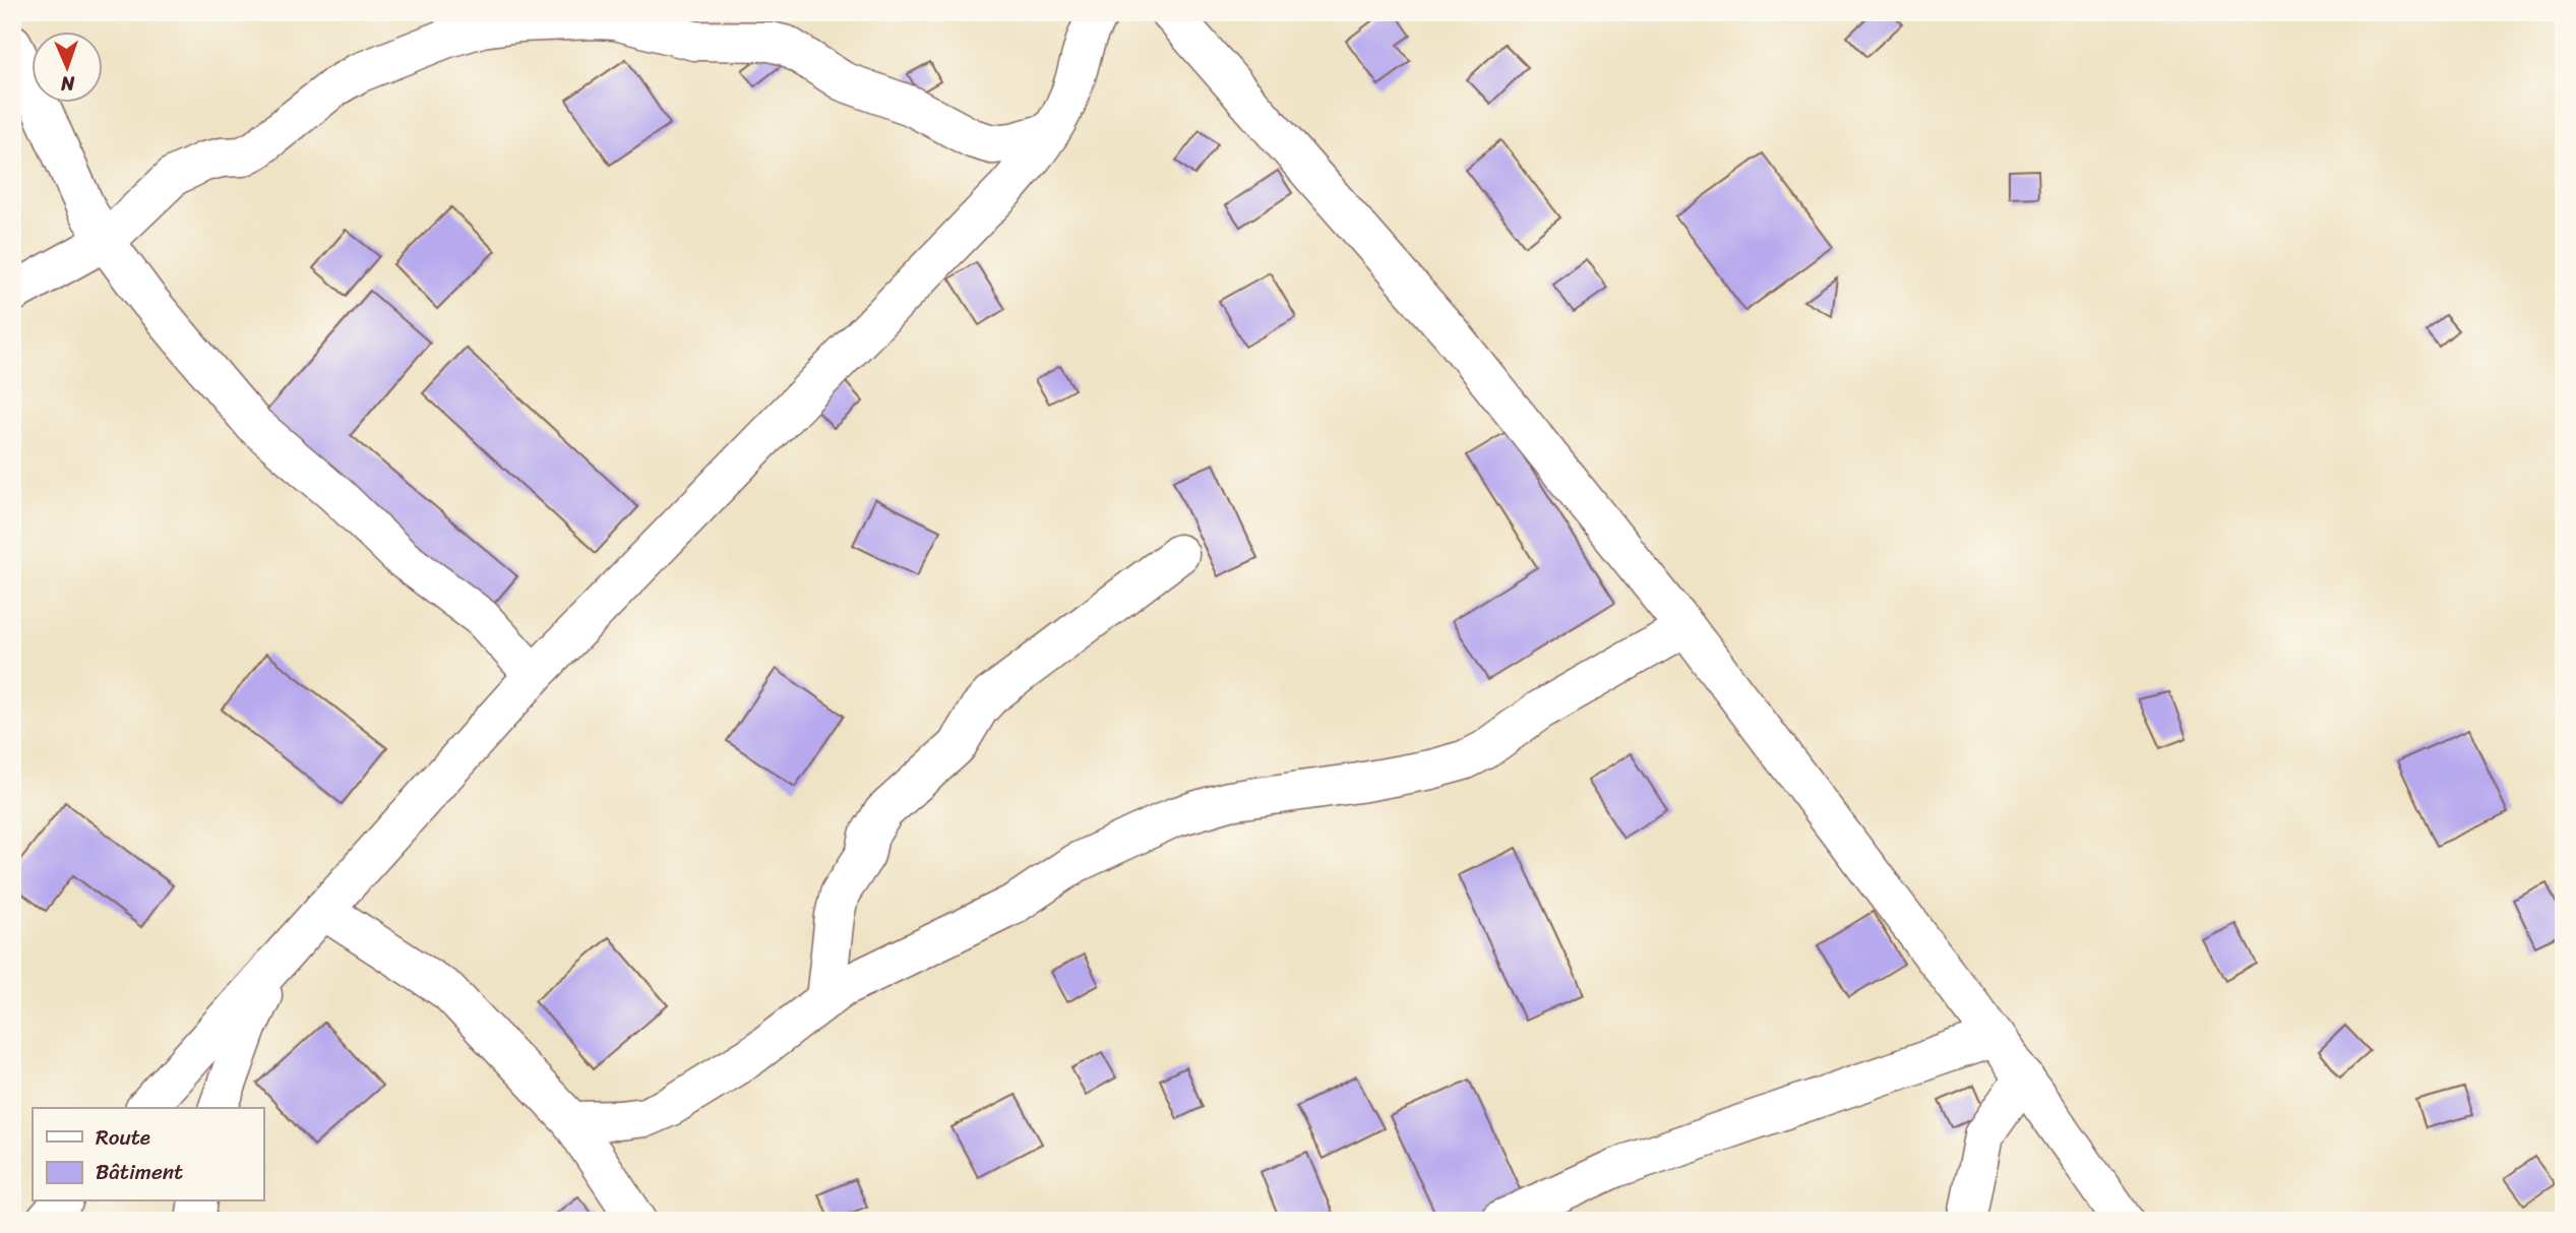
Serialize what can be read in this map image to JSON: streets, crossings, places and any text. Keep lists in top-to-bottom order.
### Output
{
  "legend": ["Route", "Bâtiment"],
  "north": "bottom"
}
